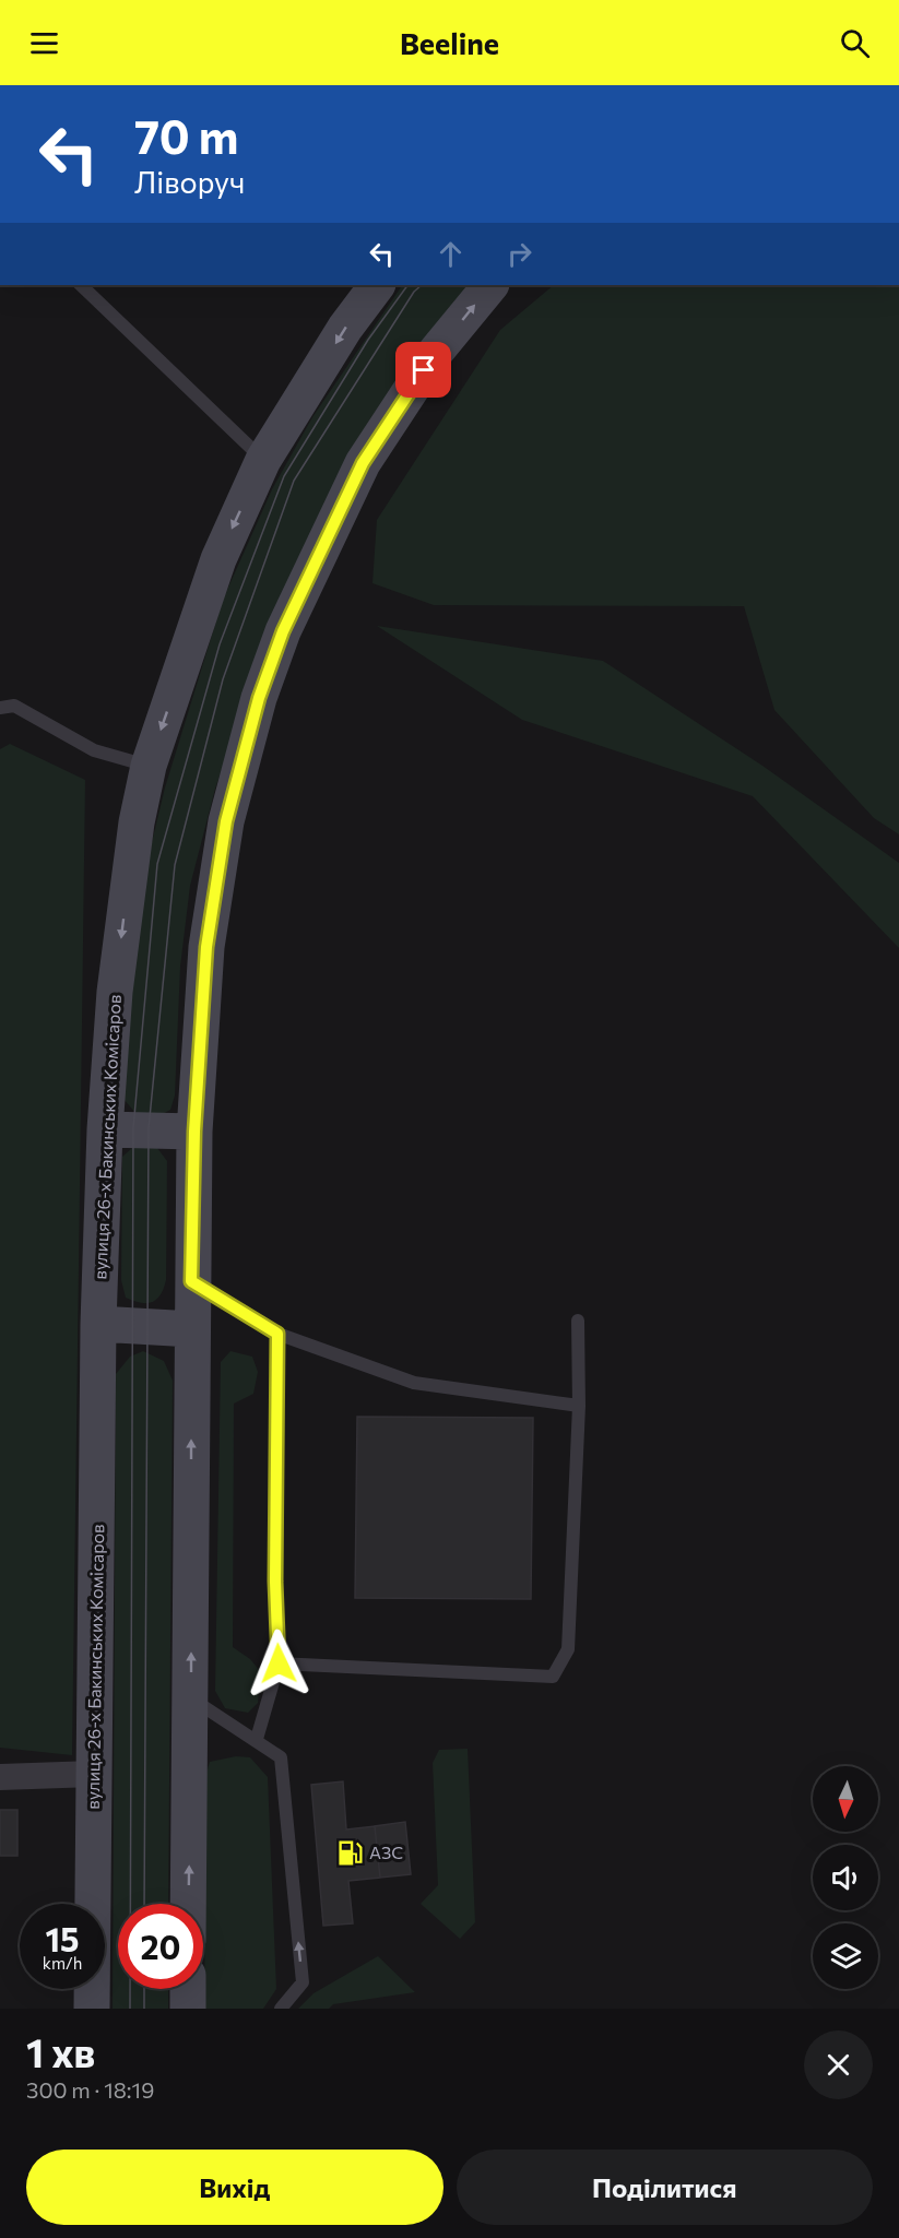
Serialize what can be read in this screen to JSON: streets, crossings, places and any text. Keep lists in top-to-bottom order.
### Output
{
  "streets": {
    "street": ["вулиця 26-х Бакинських Комісаров"]
  },
  "places": {
    "fuel station": ["АЗС"]
  },
  "north": "bottom",
  "page": {
    "header": "Beeline",
    "turn": ["70 m", "Ліворуч"],
    "speed": "15 km/h",
    "limit": "20",
    "heading": ["1 хв", "300 m · 18:19"],
    "buttons": ["Вихід", "Поділитися"]
  }
}
